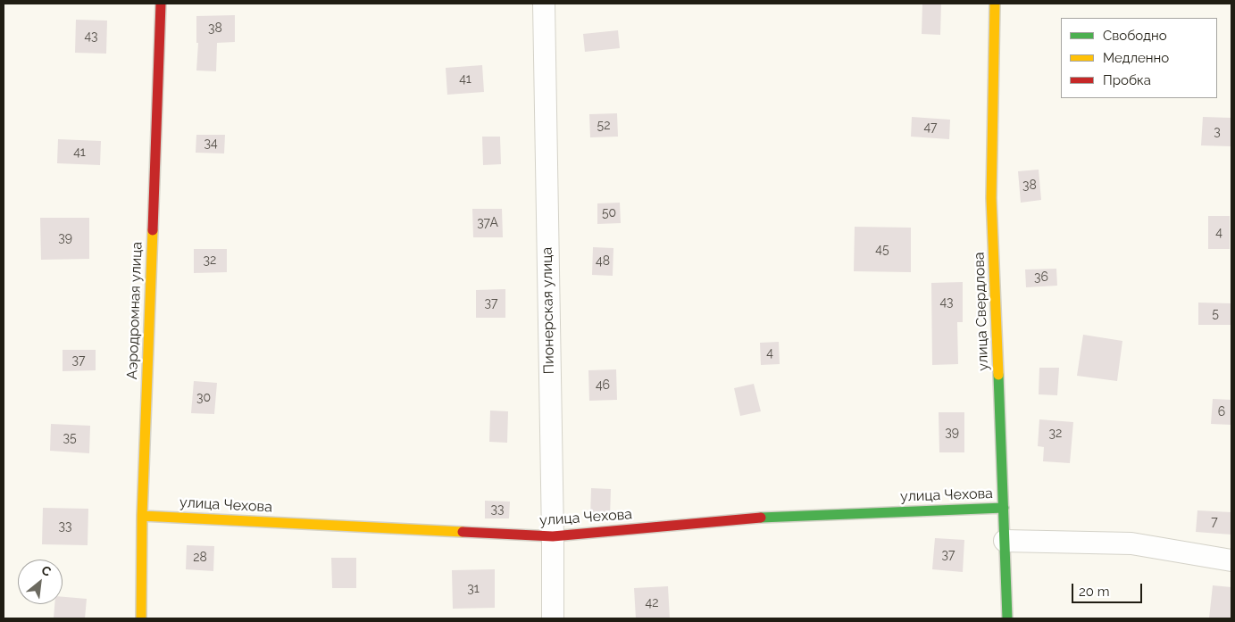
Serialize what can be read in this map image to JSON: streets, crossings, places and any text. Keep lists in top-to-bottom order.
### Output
{
  "streets": {
    "street": [
      "Аэродромная улица",
      "Пионерская улица",
      "улица Свердлова",
      "улица Чехова"
    ]
  },
  "crossings": [
    ["Аэродромная улица", "улица Чехова"],
    ["Пионерская улица", "улица Чехова"],
    ["улица Свердлова", "улица Чехова"]
  ],
  "house_numbers": [
    "38",
    "43",
    "41",
    "52",
    "47",
    "3",
    "34",
    "41",
    "38",
    "50",
    "37А",
    "4",
    "39",
    "45",
    "32",
    "48",
    "36",
    "43",
    "37",
    "5",
    "4",
    "37",
    "46",
    "30",
    "6",
    "39",
    "32",
    "35",
    "33",
    "7",
    "33",
    "37",
    "28",
    "31",
    "42"
  ],
  "legend": ["Свободно", "Медленно", "Пробка"],
  "scale_bar": "20 m",
  "north": "top right"
}
